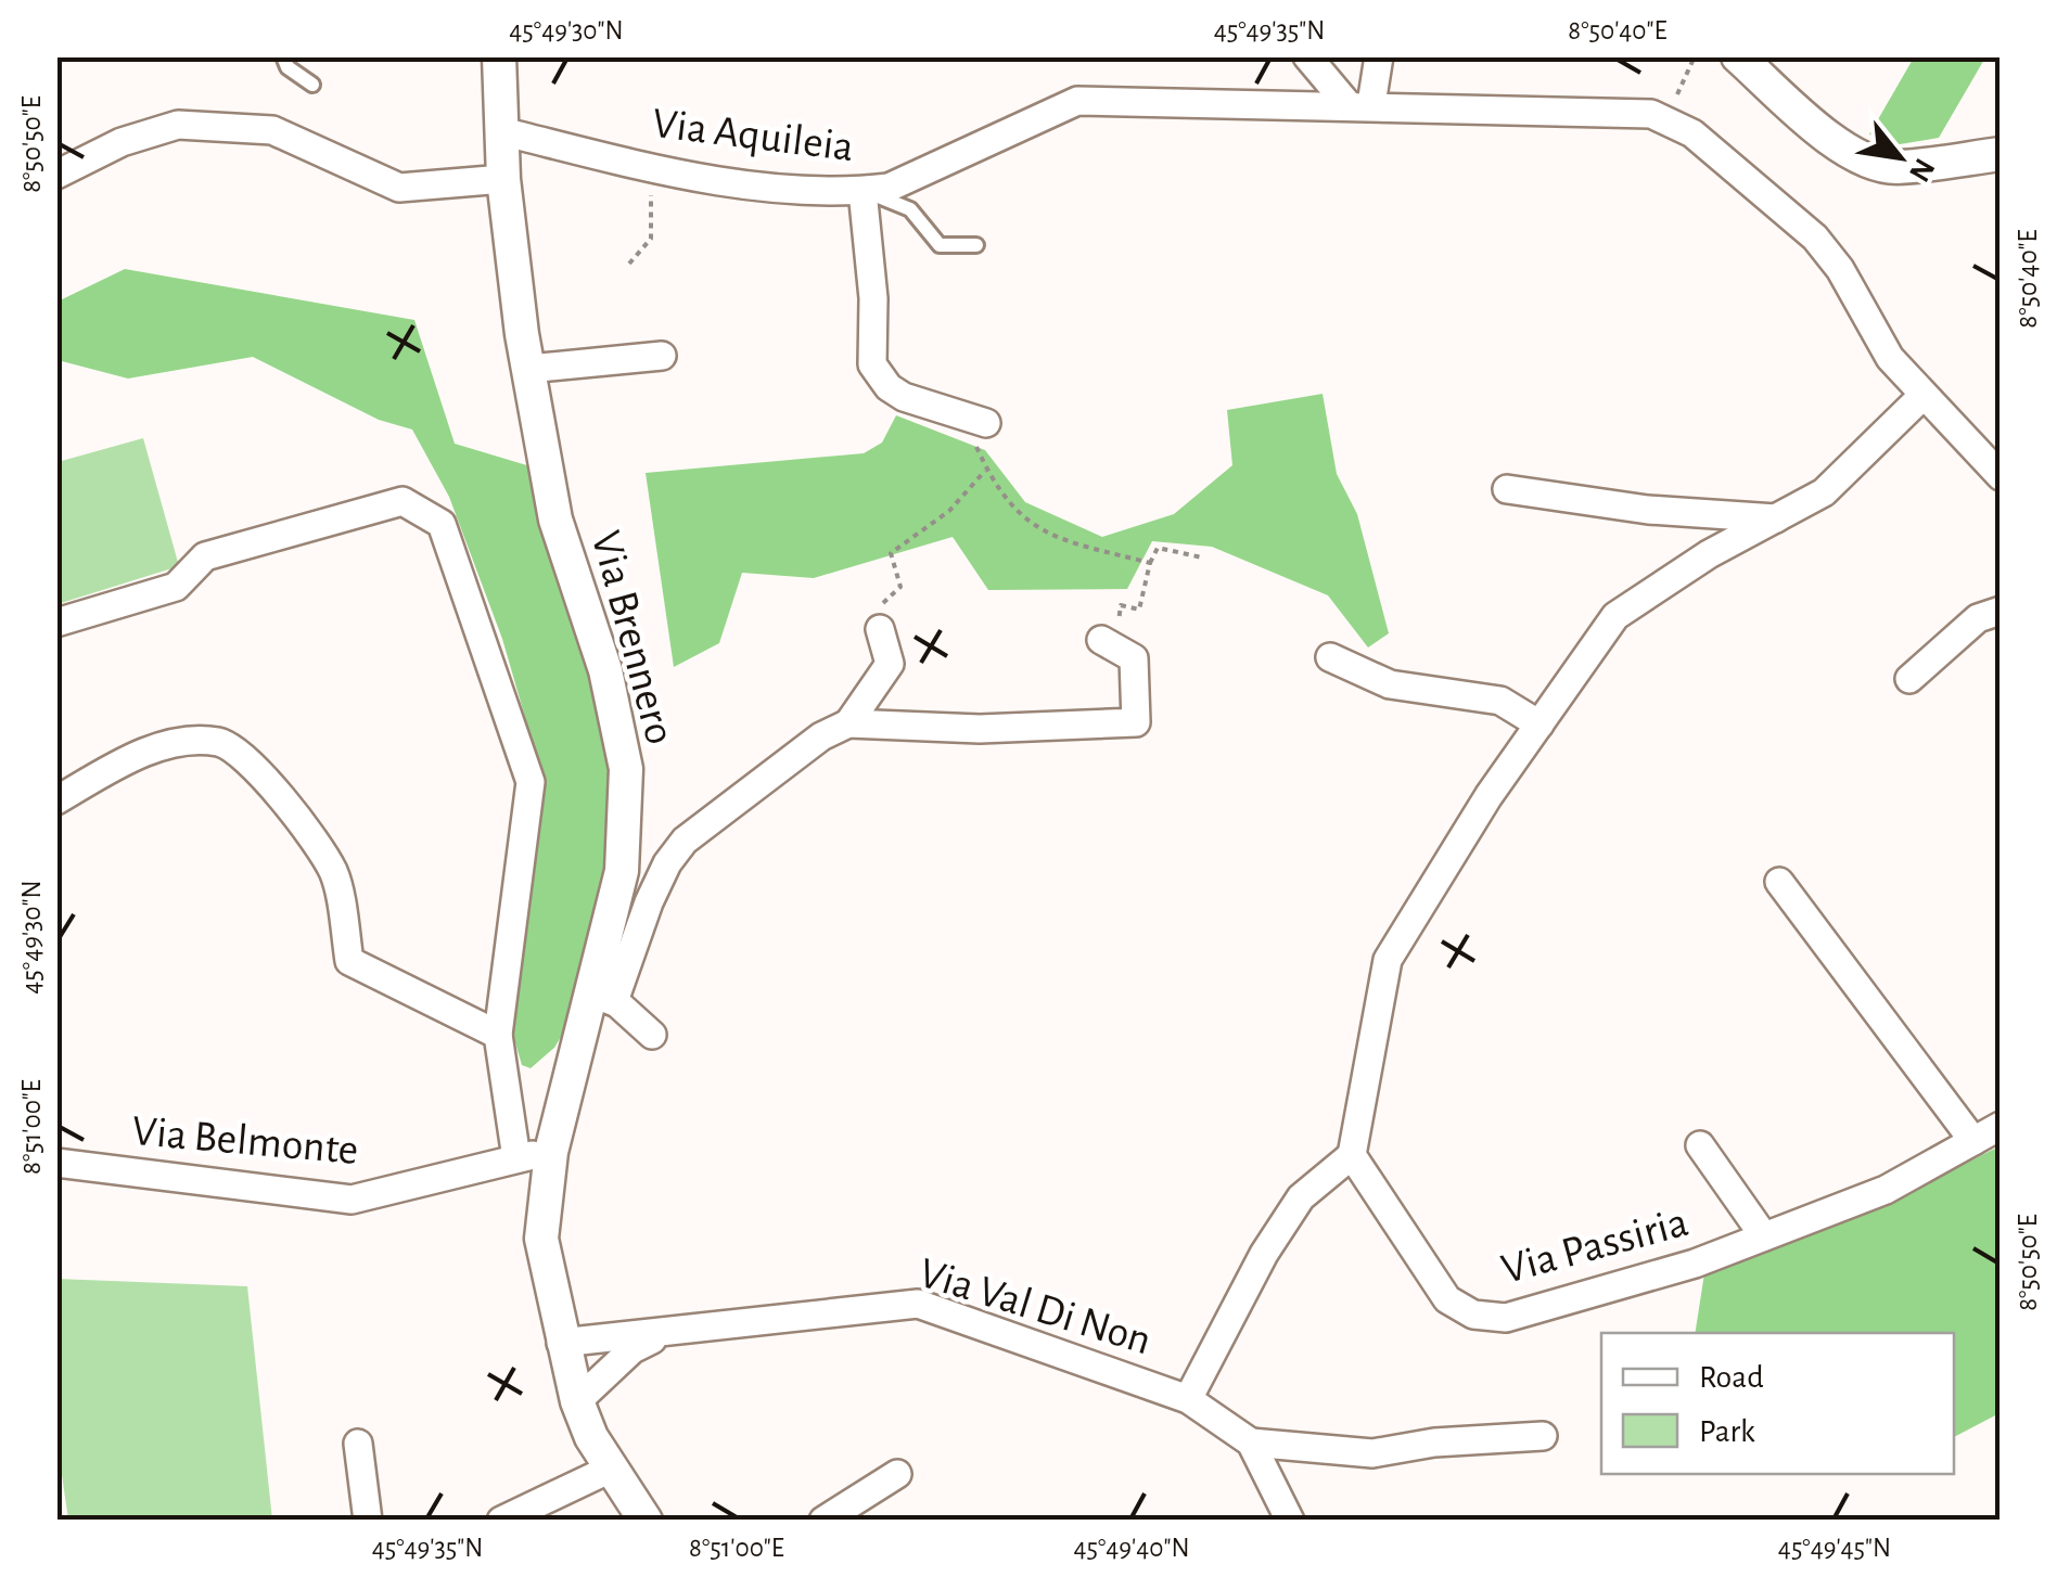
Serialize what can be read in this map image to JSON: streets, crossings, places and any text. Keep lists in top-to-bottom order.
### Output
{
  "streets": {
    "street": [
      "Via Aquileia",
      "Via Brennero",
      "Via Belmonte",
      "Via Passiria",
      "Via Val Di Non"
    ]
  },
  "crossings": [
    ["Via Aquileia", "Via Brennero"],
    ["Via Brennero", "Via Belmonte"],
    ["Via Brennero", "Via Val Di Non"],
    ["Via Passiria", "Via Val Di Non"]
  ],
  "legend": ["Road", "Park"],
  "north": "bottom right",
  "coordinates": [
    "45°49'30\"N",
    "45°49'35\"N",
    "8°50'40\"E",
    "8°50'50\"E",
    "8°51'00\"E",
    "45°49'40\"N",
    "45°49'45\"N"
  ]
}
